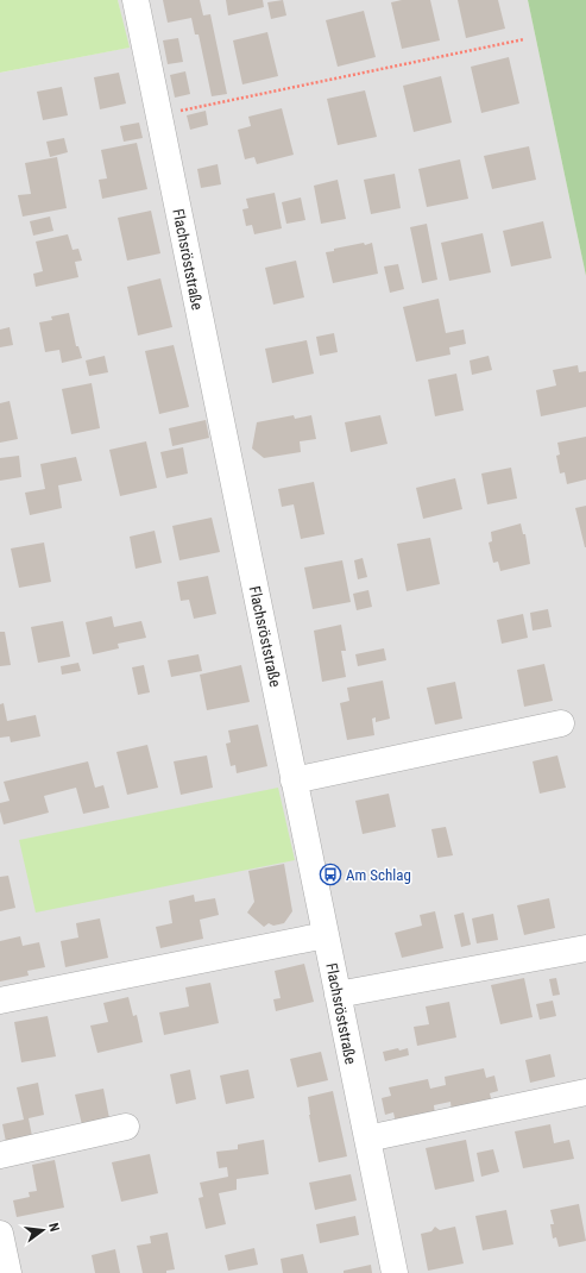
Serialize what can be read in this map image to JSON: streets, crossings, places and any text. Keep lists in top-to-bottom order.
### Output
{
  "streets": {
    "street": ["Flachsröststraße"]
  },
  "places": {
    "bus stop": ["Am Schlag"]
  },
  "north": "right"
}
